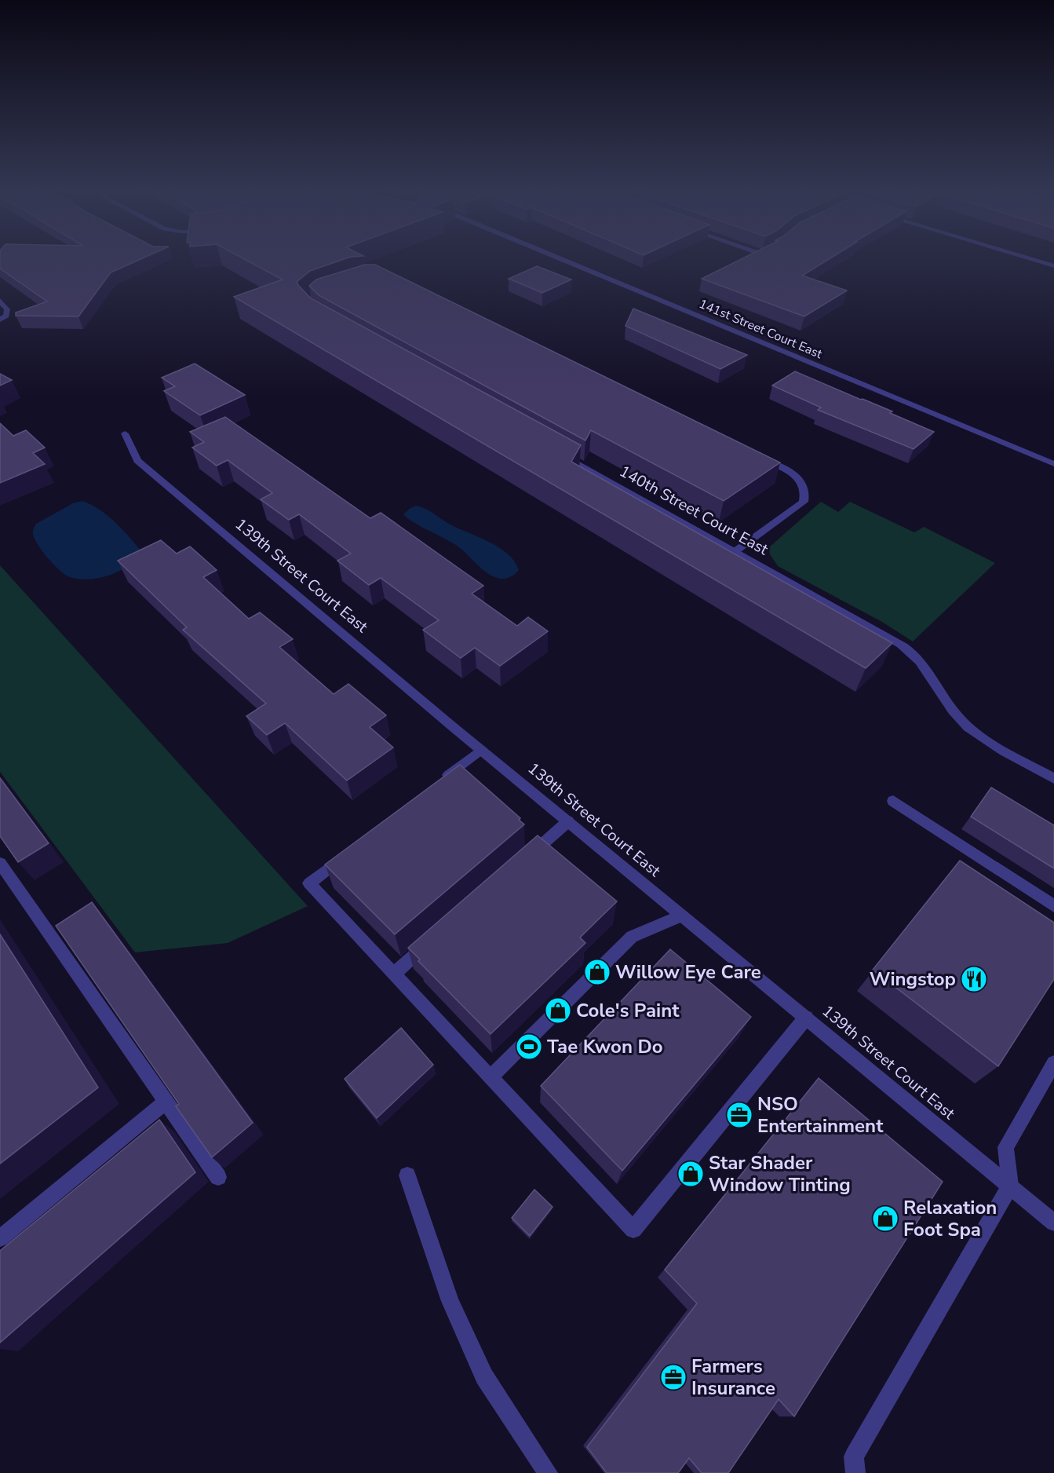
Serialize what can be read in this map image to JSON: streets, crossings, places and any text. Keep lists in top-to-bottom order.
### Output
{
  "streets": {
    "street": ["141st Street Court East", "140th Street Court East", "139th Street Court East"]
  },
  "places": {
    "shop": [
      "Willow Eye Care",
      "Cole's Paint",
      "Star Shader Window Tinting",
      "Relaxation Foot Spa"
    ],
    "restaurant": ["Wingstop"],
    "sports": ["Tae Kwon Do"],
    "office": ["NSO Entertainment", "Farmers Insurance"]
  }
}
